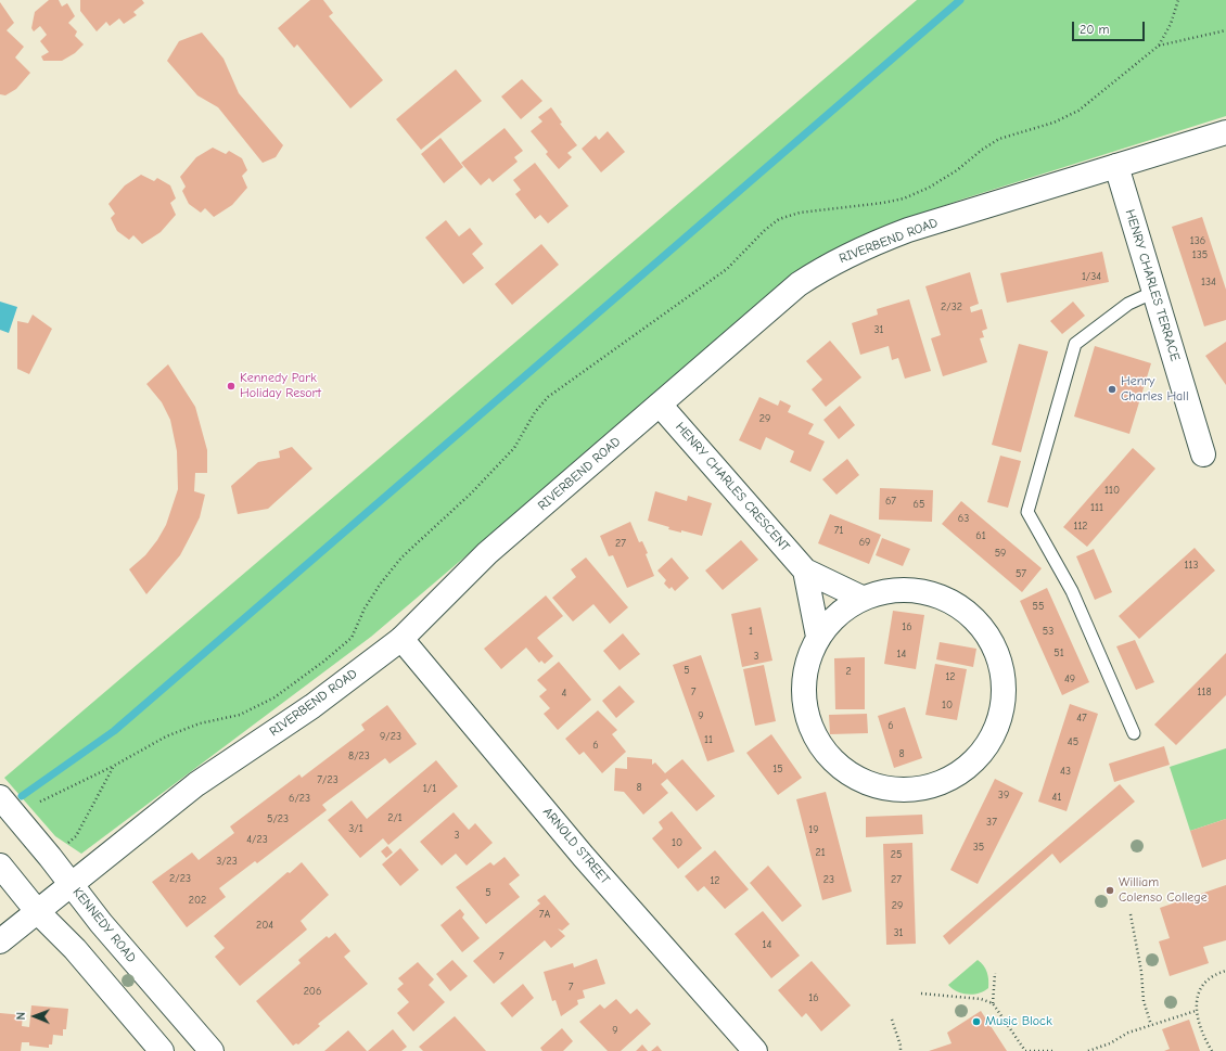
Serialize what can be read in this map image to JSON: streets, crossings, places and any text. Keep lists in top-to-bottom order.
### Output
{
  "streets": {
    "main road": [
      "RIVERBEND ROAD",
      "HENRY CHARLES TERRACE",
      "HENRY CHARLES CRESCENT",
      "ARNOLD STREET",
      "KENNEDY ROAD"
    ]
  },
  "crossings": [
    ["RIVERBEND ROAD", "HENRY CHARLES TERRACE"],
    ["RIVERBEND ROAD", "HENRY CHARLES CRESCENT"],
    ["RIVERBEND ROAD", "ARNOLD STREET"],
    ["RIVERBEND ROAD", "KENNEDY ROAD"]
  ],
  "places": [
    "Kennedy Park Holiday Resort",
    "Henry Charles Hall",
    "William Colenso College",
    "Music Block"
  ],
  "house_numbers": [
    "136",
    "135",
    "1/34",
    "134",
    "2/32",
    "31",
    "29",
    "110",
    "67",
    "65",
    "111",
    "63",
    "112",
    "71",
    "61",
    "69",
    "27",
    "59",
    "113",
    "57",
    "55",
    "16",
    "1",
    "53",
    "51",
    "14",
    "3",
    "5",
    "2",
    "12",
    "49",
    "7",
    "118",
    "4",
    "10",
    "9",
    "47",
    "6",
    "9/23",
    "11",
    "45",
    "6",
    "8",
    "8/23",
    "15",
    "43",
    "7/23",
    "8",
    "1/1",
    "39",
    "41",
    "6/23",
    "2/1",
    "5/23",
    "37",
    "3/1",
    "19",
    "3",
    "4/23",
    "10",
    "35",
    "21",
    "25",
    "3/23",
    "2/23",
    "23",
    "27",
    "12",
    "5",
    "202",
    "29",
    "7A",
    "204",
    "31",
    "14",
    "7",
    "7",
    "206",
    "16",
    "9"
  ],
  "scale_bar": "20 m",
  "north": "left"
}
